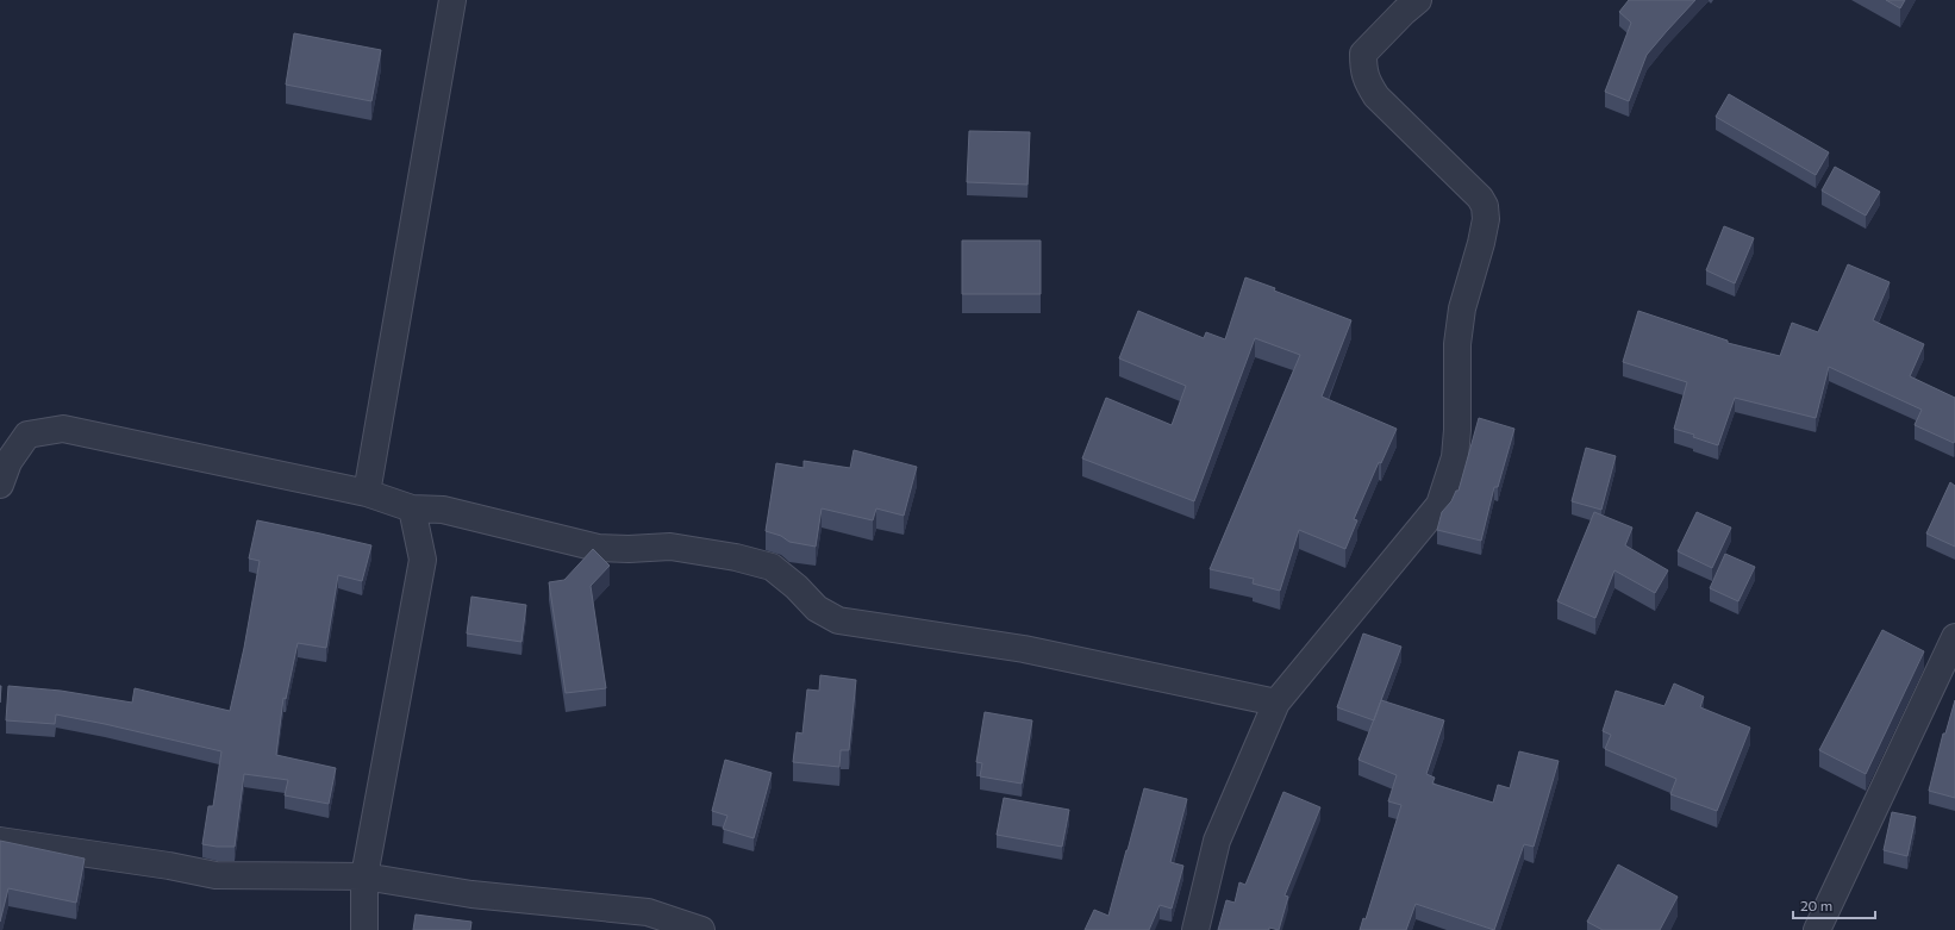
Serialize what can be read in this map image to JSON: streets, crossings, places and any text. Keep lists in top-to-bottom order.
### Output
{
  "scale_bar": "20 m"
}
